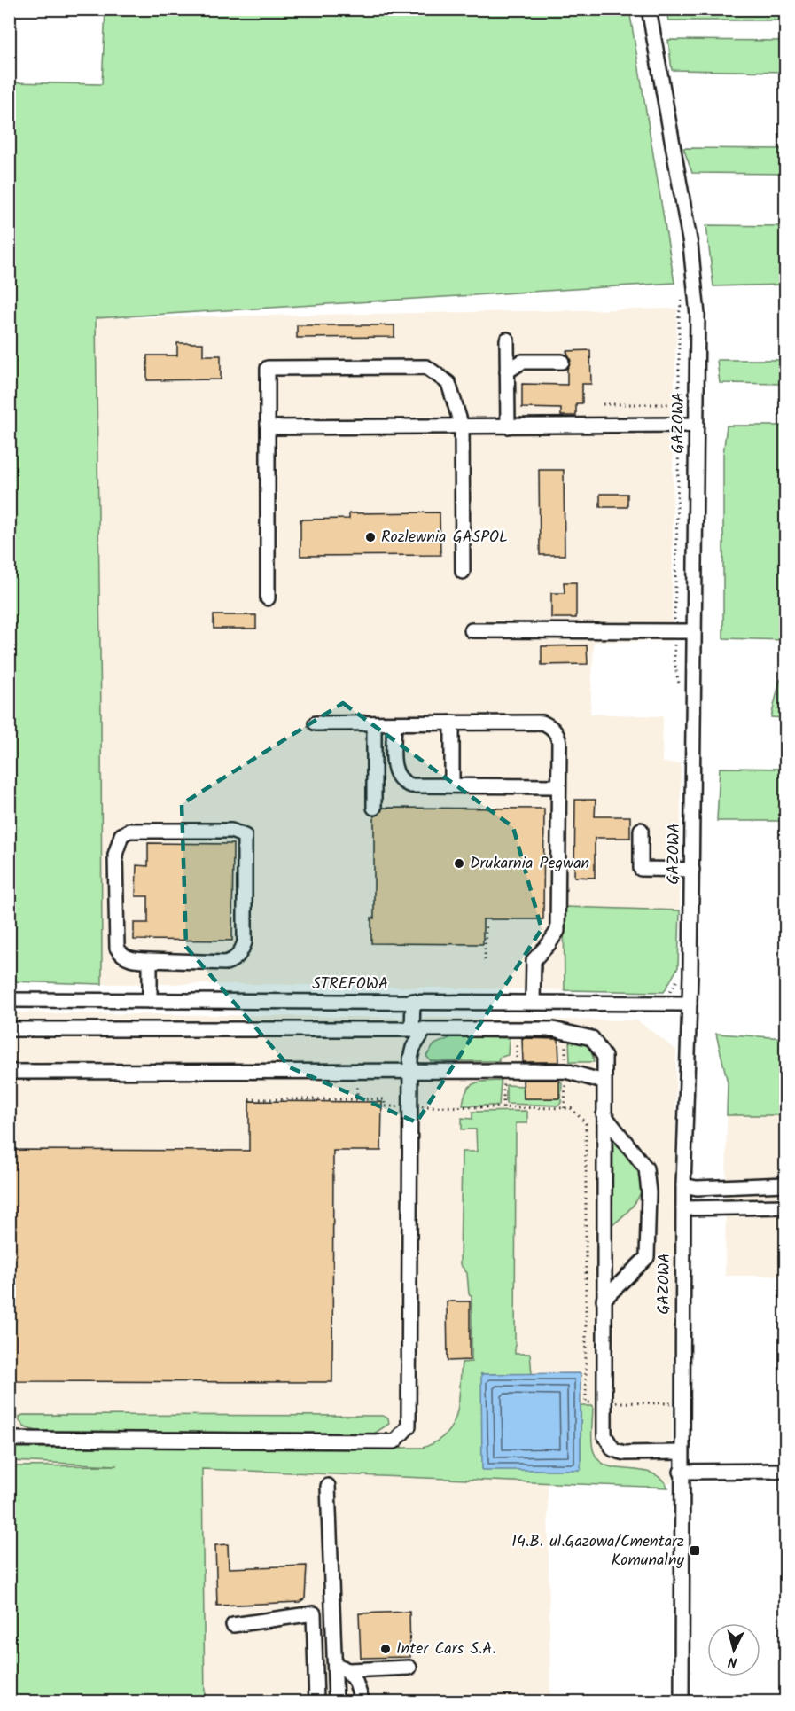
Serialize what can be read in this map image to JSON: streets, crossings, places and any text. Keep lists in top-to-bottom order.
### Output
{
  "streets": {
    "street": ["GAZOWA", "STREFOWA"]
  },
  "crossings": [
    ["GAZOWA", "STREFOWA"]
  ],
  "places": {
    "other": ["Rozlewnia GASPOL", "Drukarnia Pegwan", "Inter Cars S.A."],
    "transit": ["14.B. ul.Gazowa/Cmentarz Komunalny"]
  },
  "north": "bottom"
}
